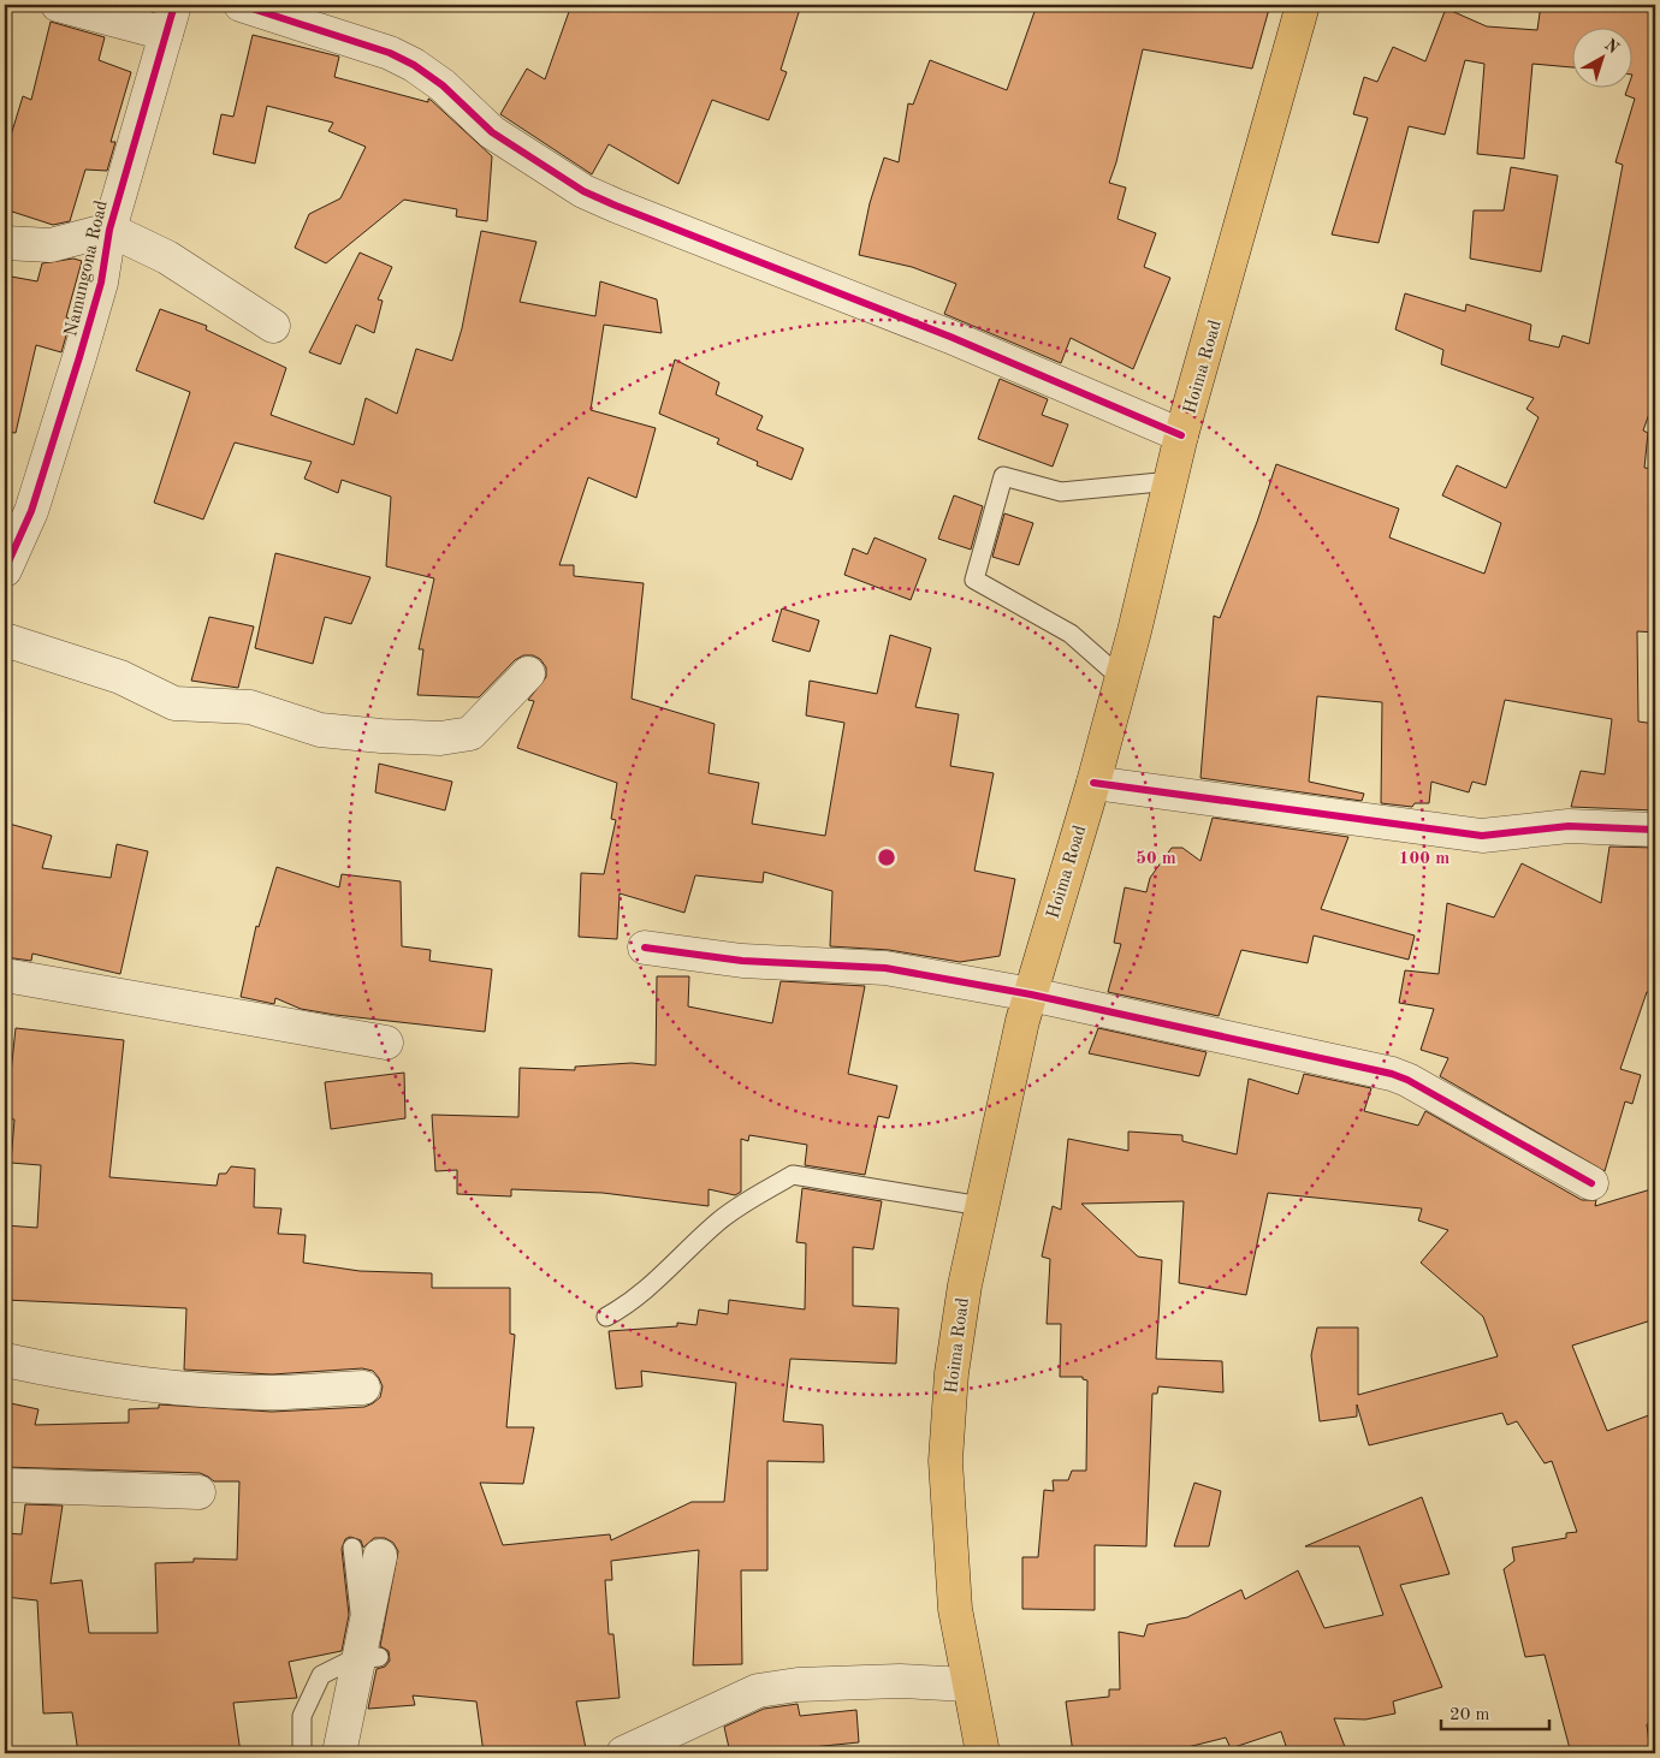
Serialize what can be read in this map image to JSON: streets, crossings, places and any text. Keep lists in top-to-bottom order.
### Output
{
  "streets": {
    "main road": ["Hoima Road"],
    "street": ["Namungona Road"]
  },
  "scale_bar": "20 m",
  "north": "top right",
  "rings": ["50 m", "100 m"]
}
